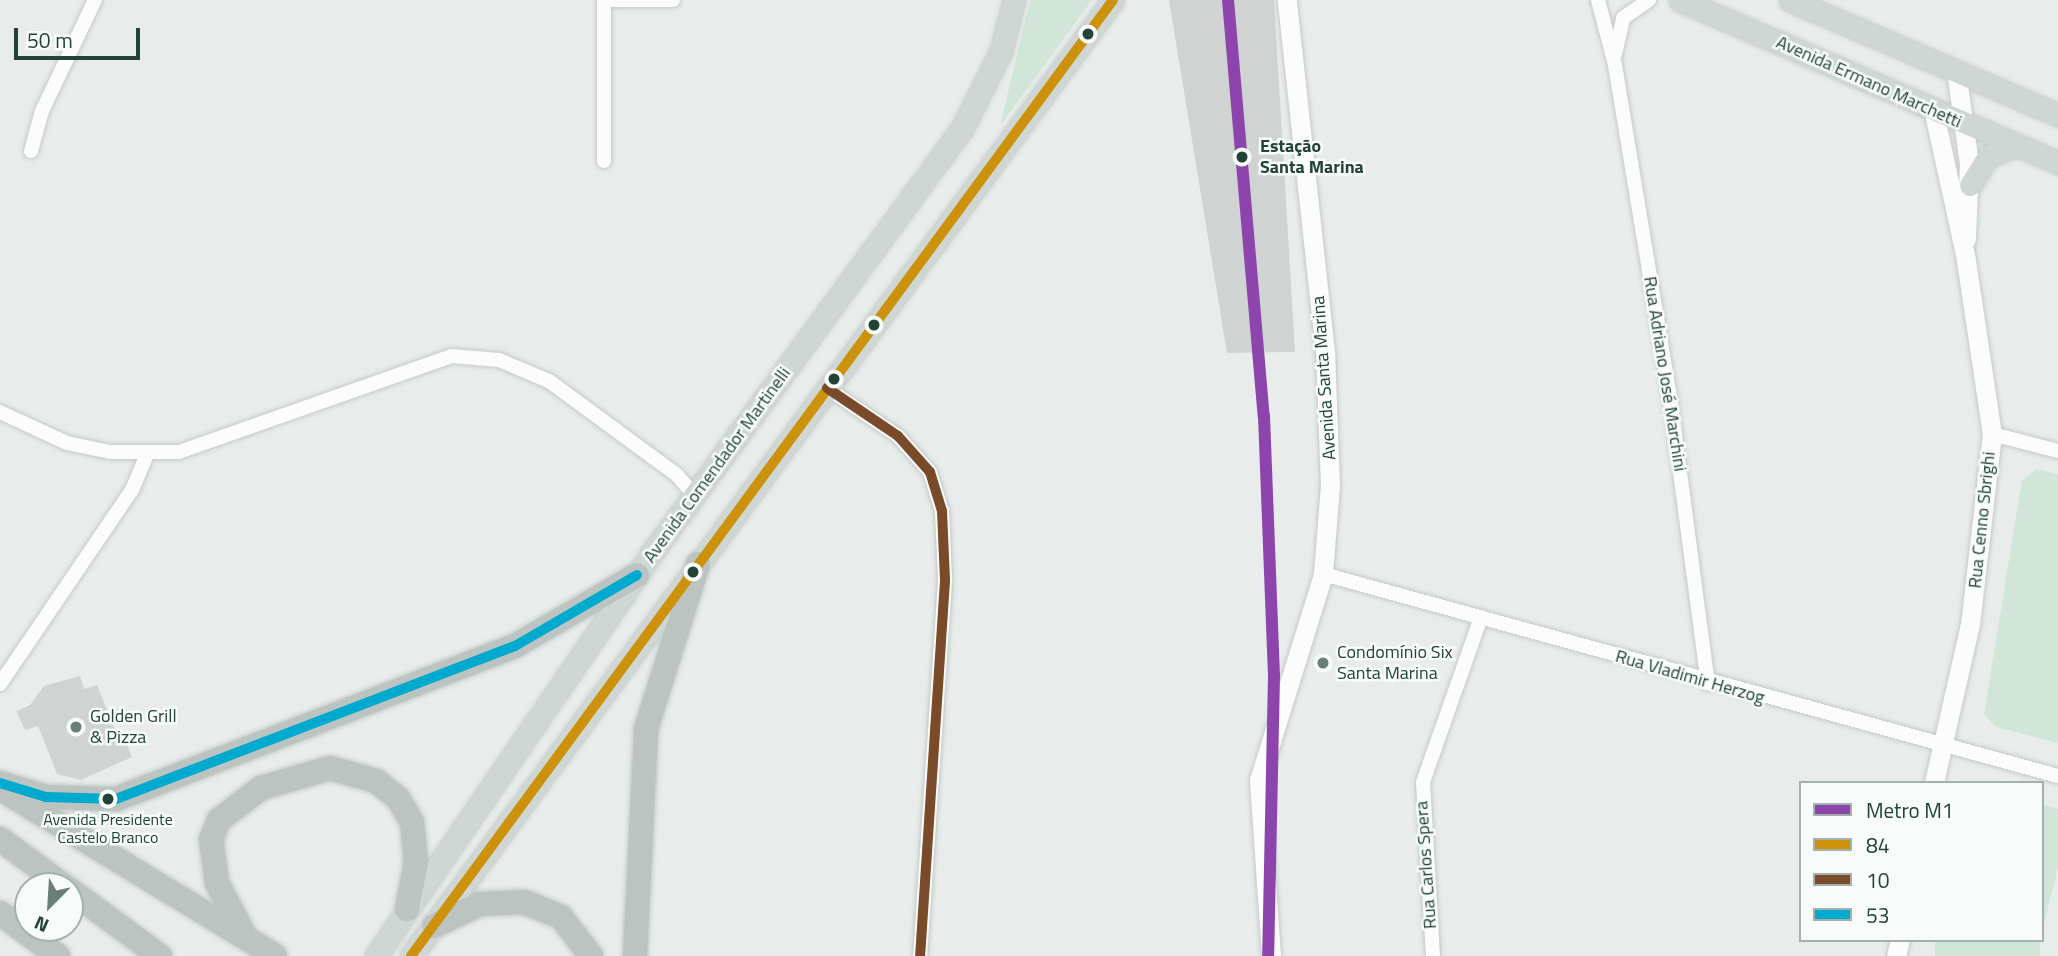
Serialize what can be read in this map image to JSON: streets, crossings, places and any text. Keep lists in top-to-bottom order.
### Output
{
  "streets": {
    "main road": ["Avenida Ermano Marchetti", "Avenida Comendador Martinelli"],
    "street": [
      "Rua Adriano José Marchini",
      "Avenida Santa Marina",
      "Rua Cenno Sbrighi",
      "Rua Vladimir Herzog",
      "Rua Carlos Spera"
    ]
  },
  "crossings": [
    ["Avenida Ermano Marchetti", "Rua Cenno Sbrighi"],
    ["Rua Adriano José Marchini", "Rua Vladimir Herzog"],
    ["Avenida Santa Marina", "Rua Vladimir Herzog"],
    ["Rua Cenno Sbrighi", "Rua Vladimir Herzog"],
    ["Rua Vladimir Herzog", "Rua Carlos Spera"]
  ],
  "places": [
    "Estação Santa Marina",
    "Condomínio Six Santa Marina",
    "Golden Grill & Pizza",
    "Avenida Presidente Castelo Branco"
  ],
  "lines": [
    "metro line M1",
    "transit line 84",
    "transit line 10",
    "transit line 53"
  ],
  "legend": [
    "Metro M1",
    "84",
    "10",
    "53"
  ],
  "scale_bar": "50 m",
  "north": "bottom left"
}
